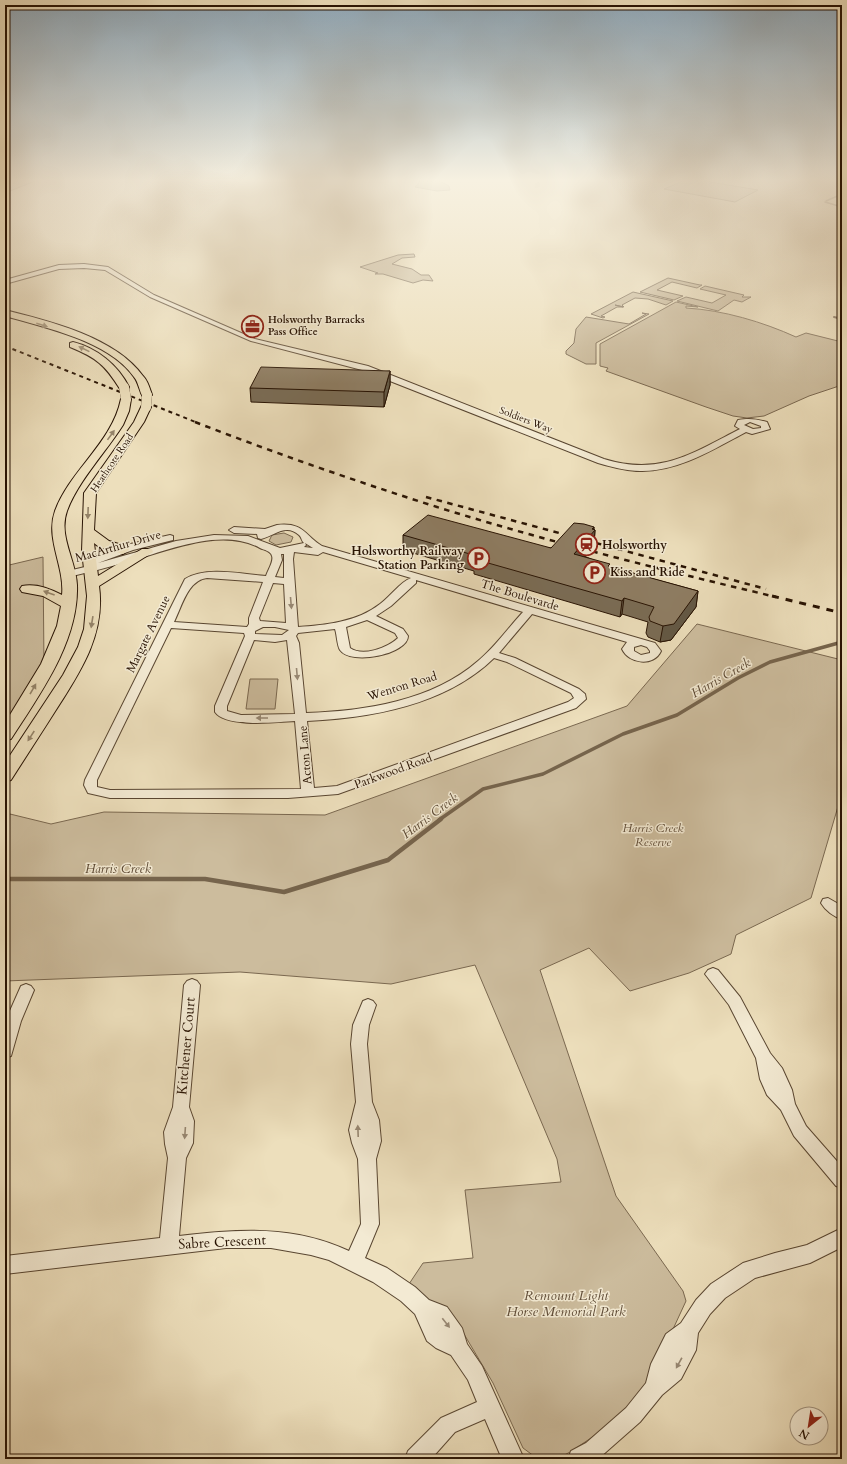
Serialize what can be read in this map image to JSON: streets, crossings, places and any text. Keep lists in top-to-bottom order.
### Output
{
  "streets": {
    "main road": ["Heathcote Road"],
    "street": [
      "Soldiers Way",
      "MacArthur Drive",
      "The Boulevarde",
      "Margate Avenue",
      "Wenton Road",
      "Acton Lane",
      "Parkwood Road",
      "Kitchener Court",
      "Sabre Crescent"
    ]
  },
  "crossings": [
    ["Heathcote Road", "MacArthur Drive"],
    ["MacArthur Drive", "The Boulevarde"],
    ["The Boulevarde", "Wenton Road"],
    ["The Boulevarde", "Acton Lane"],
    ["Margate Avenue", "Acton Lane"],
    ["Margate Avenue", "Parkwood Road"],
    ["Wenton Road", "Acton Lane"],
    ["Wenton Road", "Parkwood Road"],
    ["Acton Lane", "Parkwood Road"],
    ["Kitchener Court", "Sabre Crescent"]
  ],
  "water": ["Harris Creek"],
  "parks": ["Harris Creek Reserve", "Remount Light Horse Memorial Park"],
  "places": {
    "office": ["Holsworthy Barracks Pass Office"],
    "station": ["Holsworthy"],
    "parking": ["Holsworthy Railway Station Parking", "Kiss and Ride"]
  },
  "north": "bottom left"
}
